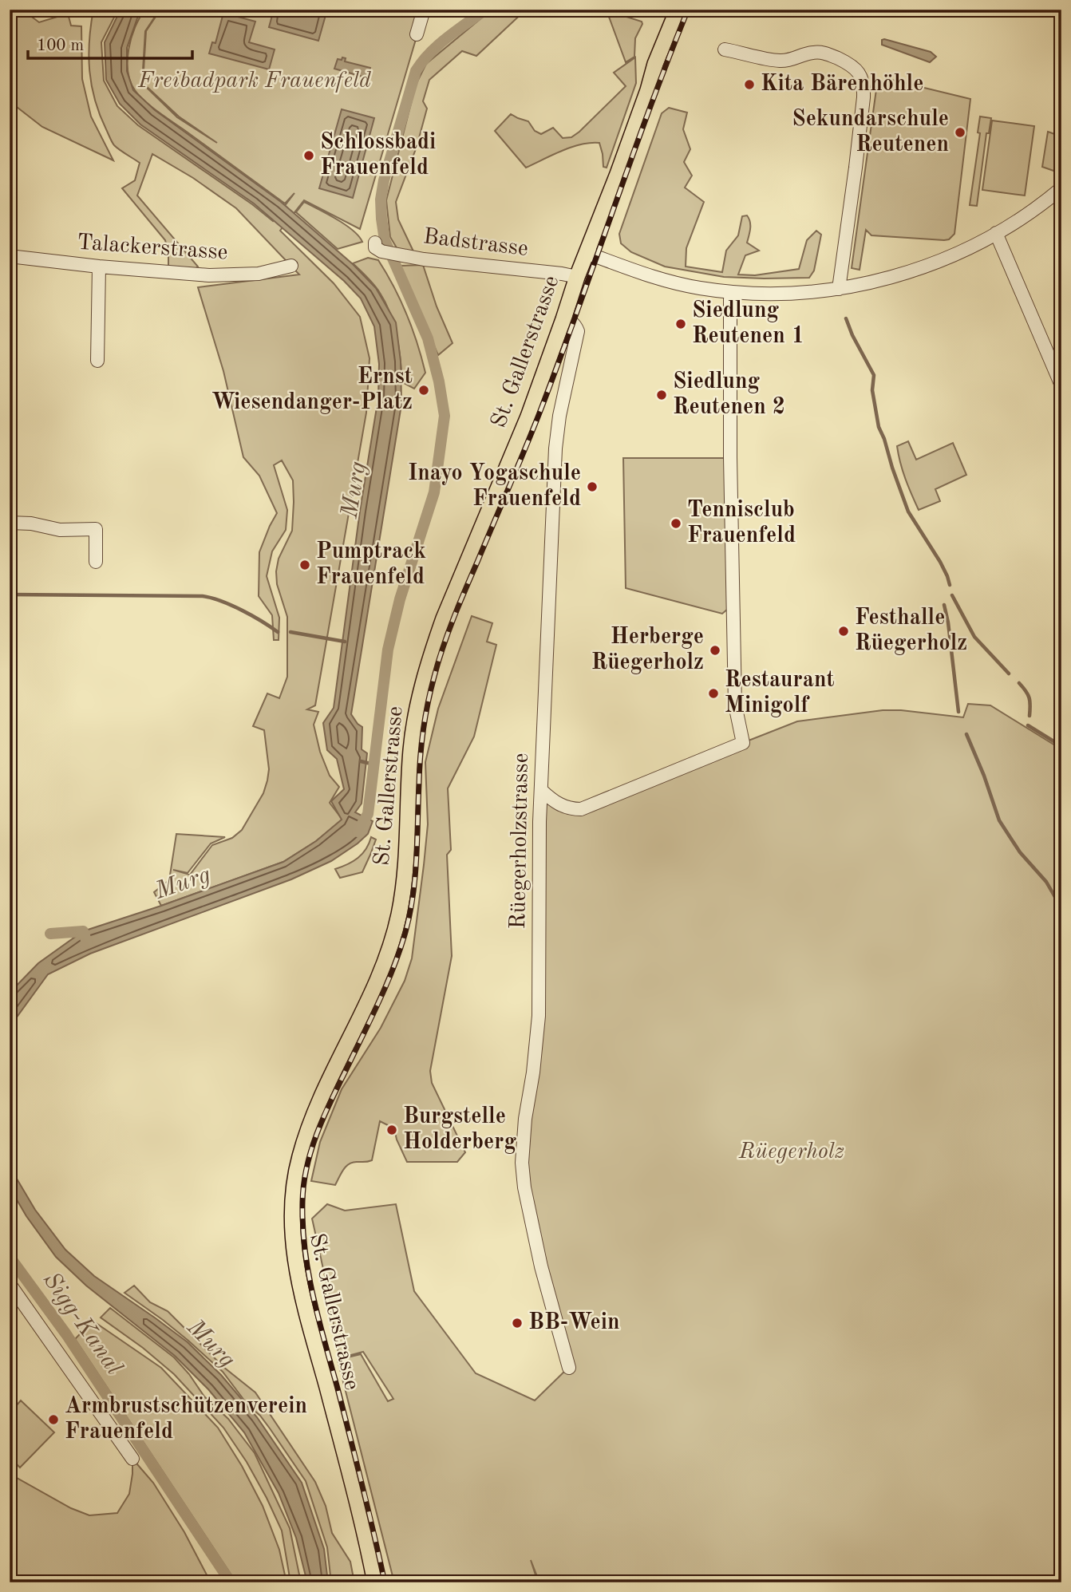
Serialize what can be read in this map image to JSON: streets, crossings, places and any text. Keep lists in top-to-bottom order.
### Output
{
  "streets": {
    "main road": ["St. Gallerstrasse"],
    "street": ["Badstrasse", "Talackerstrasse", "Rüegerholzstrasse"]
  },
  "crossings": [
    ["Badstrasse", "St. Gallerstrasse"],
    ["St. Gallerstrasse", "Rüegerholzstrasse"]
  ],
  "water": ["Murg", "Sigg-Kanal"],
  "parks": ["Freibadpark Frauenfeld", "Rüegerholz"],
  "places": [
    "Kita Bärenhöhle",
    "Sekundarschule Reutenen",
    "Schlossbadi Frauenfeld",
    "Siedlung Reutenen 1",
    "Ernst Wiesendanger-Platz",
    "Siedlung Reutenen 2",
    "Inayo Yogaschule Frauenfeld",
    "Tennisclub Frauenfeld",
    "Pumptrack Frauenfeld",
    "Festhalle Rüegerholz",
    "Herberge Rüegerholz",
    "Restaurant Minigolf",
    "Burgstelle Holderberg",
    "BB-Wein",
    "Armbrustschützenverein Frauenfeld"
  ],
  "scale_bar": "100 m"
}
